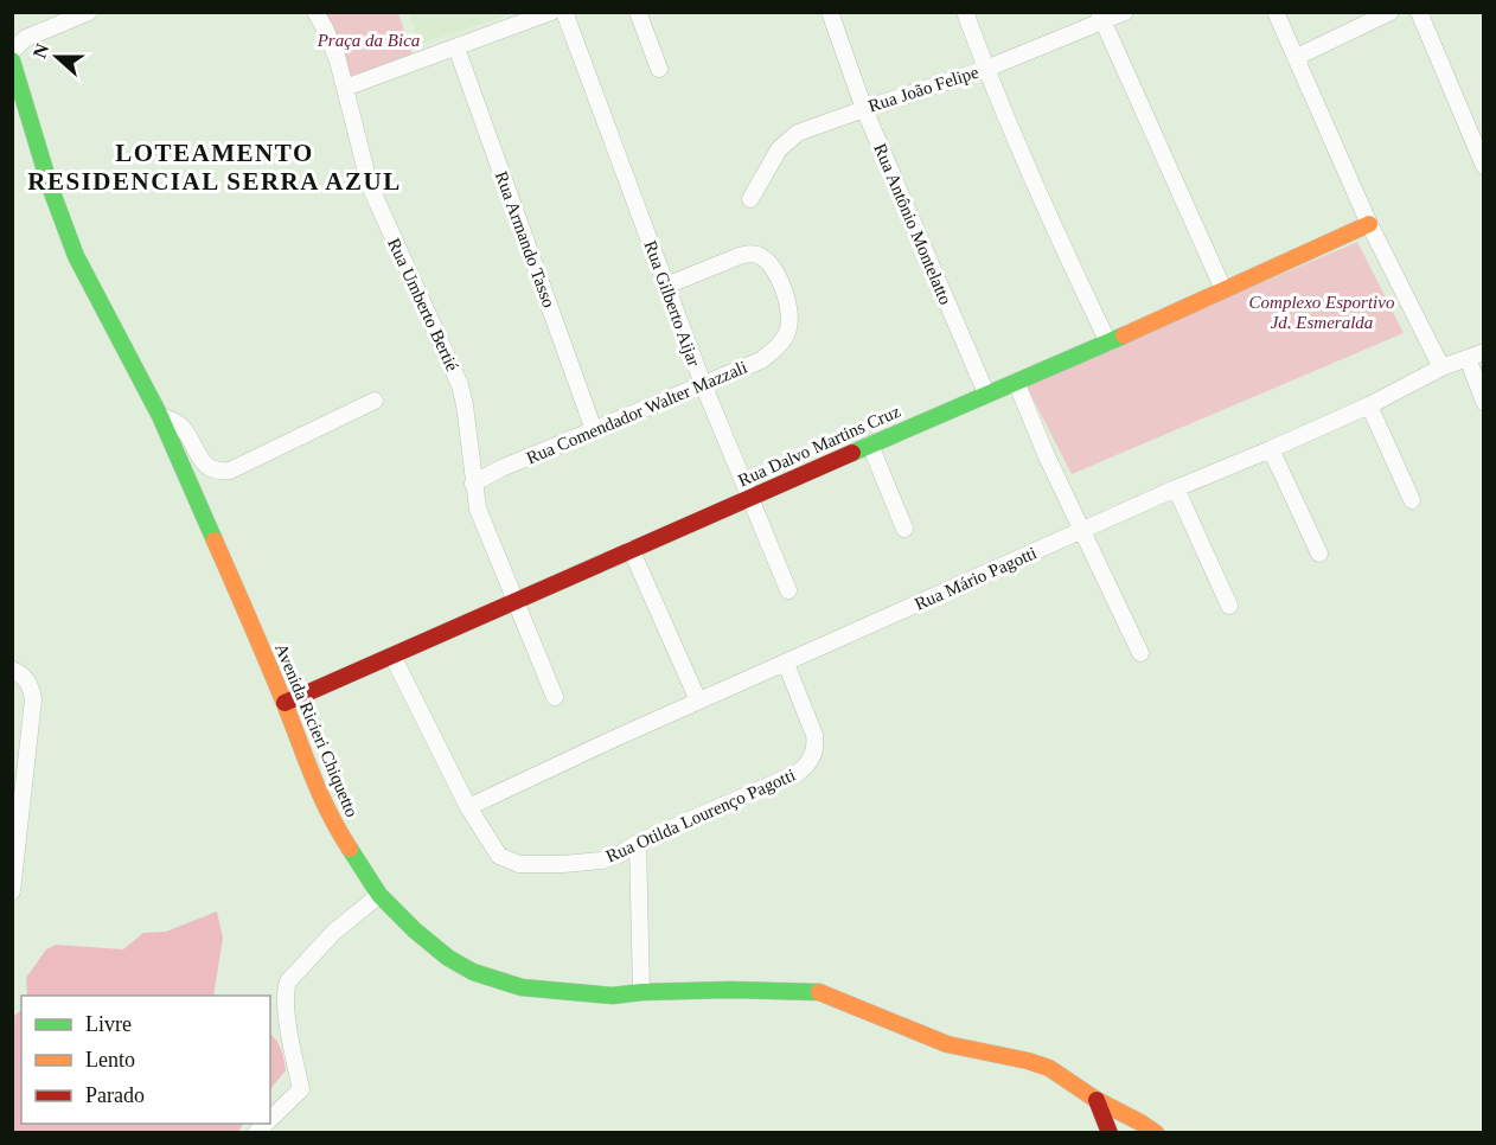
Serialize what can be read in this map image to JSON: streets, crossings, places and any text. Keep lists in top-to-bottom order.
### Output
{
  "streets": {
    "street": [
      "Rua João Felipe",
      "Rua Antônio Montelatto",
      "Rua Armando Tasso",
      "Rua Gilberto Aijar",
      "Rua Umberto Bertié",
      "Rua Comendador Walter Mazzali",
      "Rua Dalvo Martins Cruz",
      "Rua Mário Pagotti",
      "Avenida Ricieri Chiquetto",
      "Rua Otilda Lourenço Pagotti"
    ]
  },
  "crossings": [
    ["Rua João Felipe", "Rua Antônio Montelatto"],
    ["Rua Antônio Montelatto", "Rua Dalvo Martins Cruz"],
    ["Rua Armando Tasso", "Rua Comendador Walter Mazzali"],
    ["Rua Gilberto Aijar", "Rua Comendador Walter Mazzali"],
    ["Rua Gilberto Aijar", "Rua Dalvo Martins Cruz"],
    ["Rua Umberto Bertié", "Rua Comendador Walter Mazzali"],
    ["Rua Umberto Bertié", "Rua Dalvo Martins Cruz"],
    ["Rua Dalvo Martins Cruz", "Avenida Ricieri Chiquetto"],
    ["Rua Mário Pagotti", "Rua Otilda Lourenço Pagotti"]
  ],
  "districts": ["LOTEAMENTO RESIDENCIAL SERRA AZUL"],
  "parks": ["Praça da Bica", "Complexo Esportivo Jd. Esmeralda"],
  "legend": ["Livre", "Lento", "Parado"],
  "north": "left"
}
